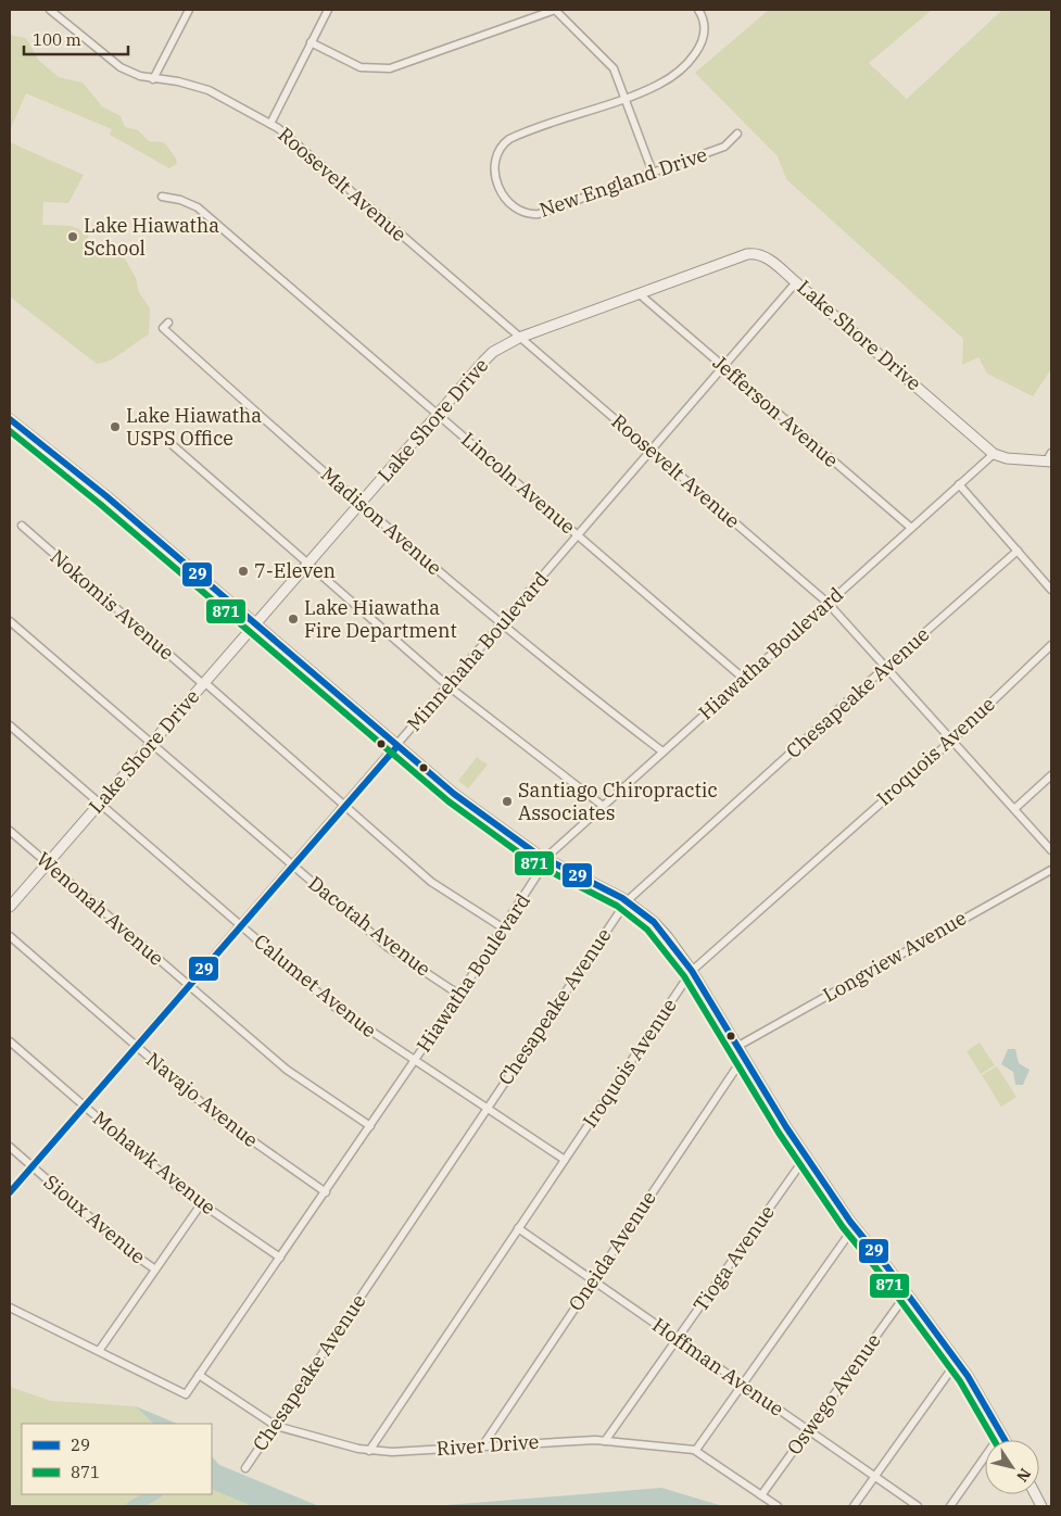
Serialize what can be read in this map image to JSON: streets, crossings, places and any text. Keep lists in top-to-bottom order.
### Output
{
  "streets": {
    "street": [
      "New England Drive",
      "Roosevelt Avenue",
      "Lake Shore Drive",
      "Jefferson Avenue",
      "Lincoln Avenue",
      "Madison Avenue",
      "Nokomis Avenue",
      "Minnehaha Boulevard",
      "Hiawatha Boulevard",
      "Chesapeake Avenue",
      "Iroquois Avenue",
      "Wenonah Avenue",
      "Dacotah Avenue",
      "Longview Avenue",
      "Calumet Avenue",
      "Navajo Avenue",
      "Mohawk Avenue",
      "Sioux Avenue",
      "Oneida Avenue",
      "Tioga Avenue",
      "Hoffman Avenue",
      "Oswego Avenue",
      "River Drive"
    ]
  },
  "crossings": [
    ["Roosevelt Avenue", "Lake Shore Drive"],
    ["Roosevelt Avenue", "Minnehaha Boulevard"],
    ["Roosevelt Avenue", "Hiawatha Boulevard"],
    ["Roosevelt Avenue", "Chesapeake Avenue"],
    ["Roosevelt Avenue", "Iroquois Avenue"],
    ["Lake Shore Drive", "Jefferson Avenue"],
    ["Lake Shore Drive", "Lincoln Avenue"],
    ["Lake Shore Drive", "Madison Avenue"],
    ["Lake Shore Drive", "Nokomis Avenue"],
    ["Lake Shore Drive", "Minnehaha Boulevard"],
    ["Lake Shore Drive", "Hiawatha Boulevard"],
    ["Lake Shore Drive", "Wenonah Avenue"],
    ["Lake Shore Drive", "Dacotah Avenue"],
    ["Lake Shore Drive", "Calumet Avenue"],
    ["Jefferson Avenue", "Minnehaha Boulevard"],
    ["Jefferson Avenue", "Hiawatha Boulevard"],
    ["Lincoln Avenue", "Minnehaha Boulevard"],
    ["Lincoln Avenue", "Hiawatha Boulevard"],
    ["Madison Avenue", "Minnehaha Boulevard"],
    ["Madison Avenue", "Hiawatha Boulevard"],
    ["Nokomis Avenue", "Minnehaha Boulevard"],
    ["Nokomis Avenue", "Hiawatha Boulevard"],
    ["Minnehaha Boulevard", "Wenonah Avenue"],
    ["Minnehaha Boulevard", "Dacotah Avenue"],
    ["Minnehaha Boulevard", "Calumet Avenue"],
    ["Minnehaha Boulevard", "Navajo Avenue"],
    ["Minnehaha Boulevard", "Mohawk Avenue"],
    ["Minnehaha Boulevard", "Sioux Avenue"],
    ["Hiawatha Boulevard", "Wenonah Avenue"],
    ["Hiawatha Boulevard", "Dacotah Avenue"],
    ["Hiawatha Boulevard", "Calumet Avenue"],
    ["Hiawatha Boulevard", "Navajo Avenue"],
    ["Hiawatha Boulevard", "Mohawk Avenue"],
    ["Hiawatha Boulevard", "River Drive"],
    ["Chesapeake Avenue", "Calumet Avenue"],
    ["Chesapeake Avenue", "River Drive"],
    ["Iroquois Avenue", "Calumet Avenue"],
    ["Iroquois Avenue", "Hoffman Avenue"],
    ["Iroquois Avenue", "River Drive"],
    ["Oneida Avenue", "Hoffman Avenue"],
    ["Oneida Avenue", "River Drive"],
    ["Tioga Avenue", "Hoffman Avenue"],
    ["Tioga Avenue", "River Drive"],
    ["Hoffman Avenue", "Oswego Avenue"],
    ["Oswego Avenue", "River Drive"]
  ],
  "places": [
    "Lake Hiawatha School",
    "Lake Hiawatha USPS Office",
    "7-Eleven",
    "Lake Hiawatha Fire Department",
    "Santiago Chiropractic Associates"
  ],
  "lines": ["transit line 29", "transit line 871"],
  "legend": ["29", "871"],
  "scale_bar": "100 m",
  "north": "bottom right"
}
